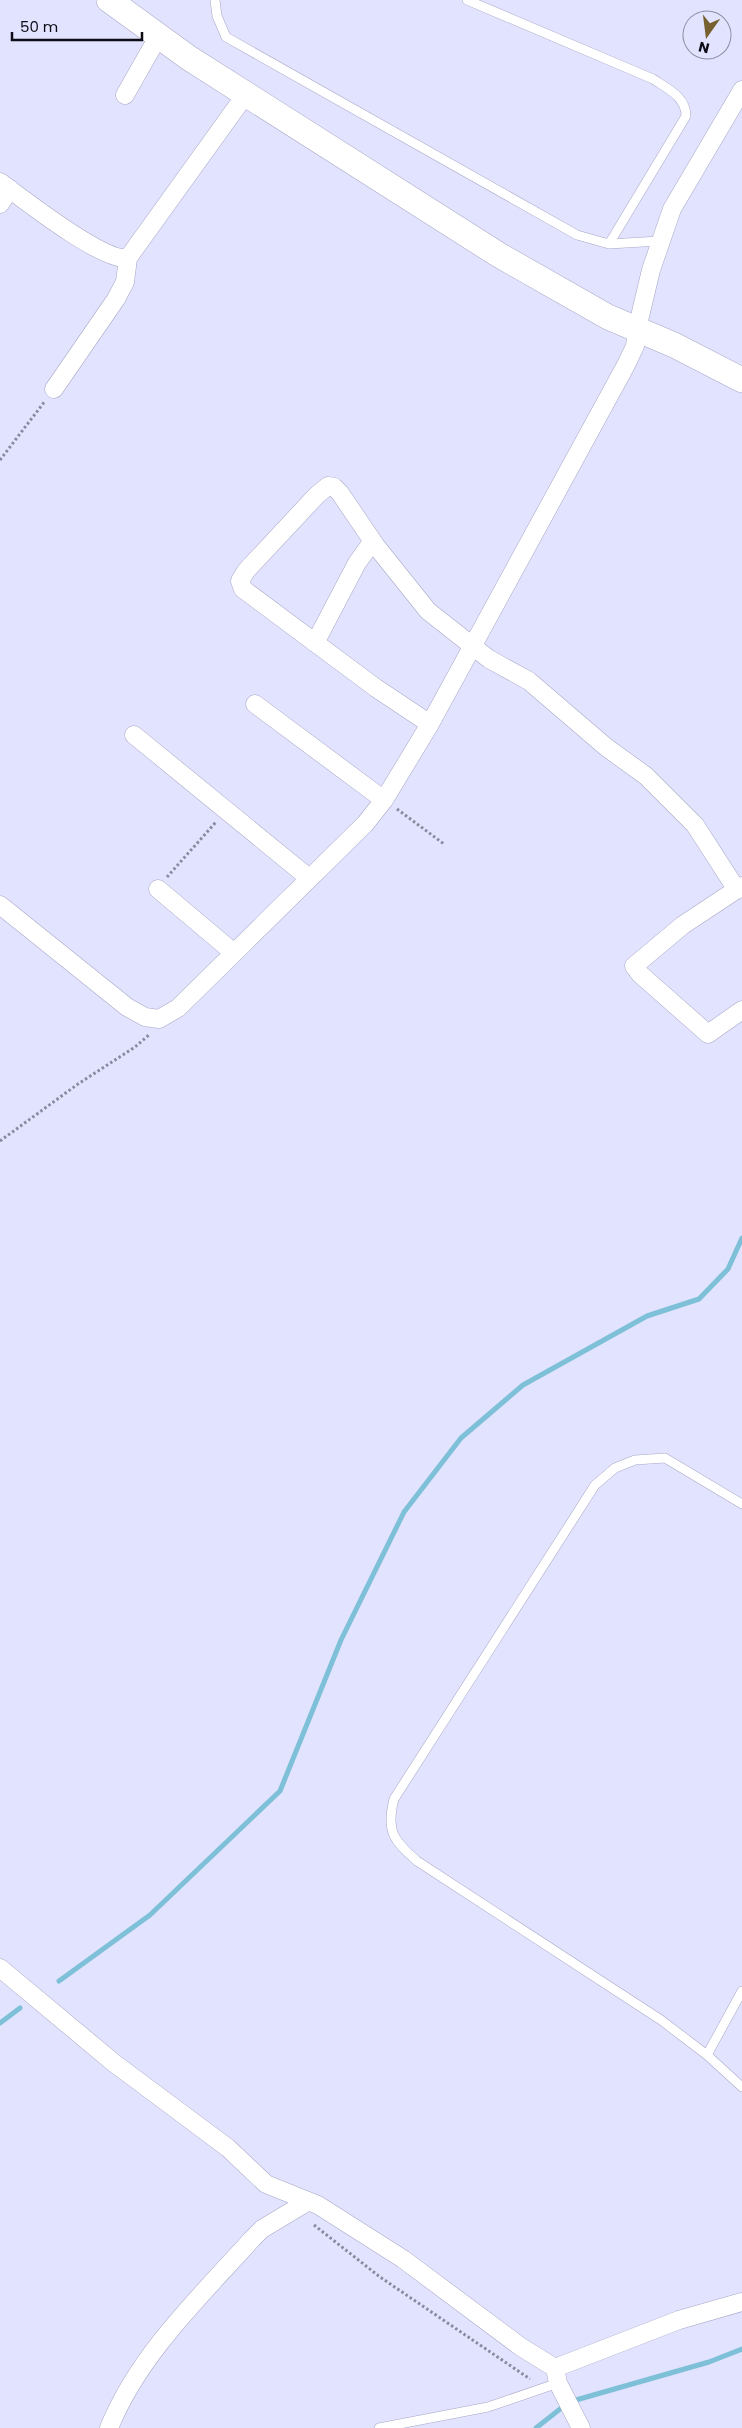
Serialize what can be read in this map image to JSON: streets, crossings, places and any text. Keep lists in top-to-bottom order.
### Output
{
  "scale_bar": "50 m",
  "north": "bottom"
}
